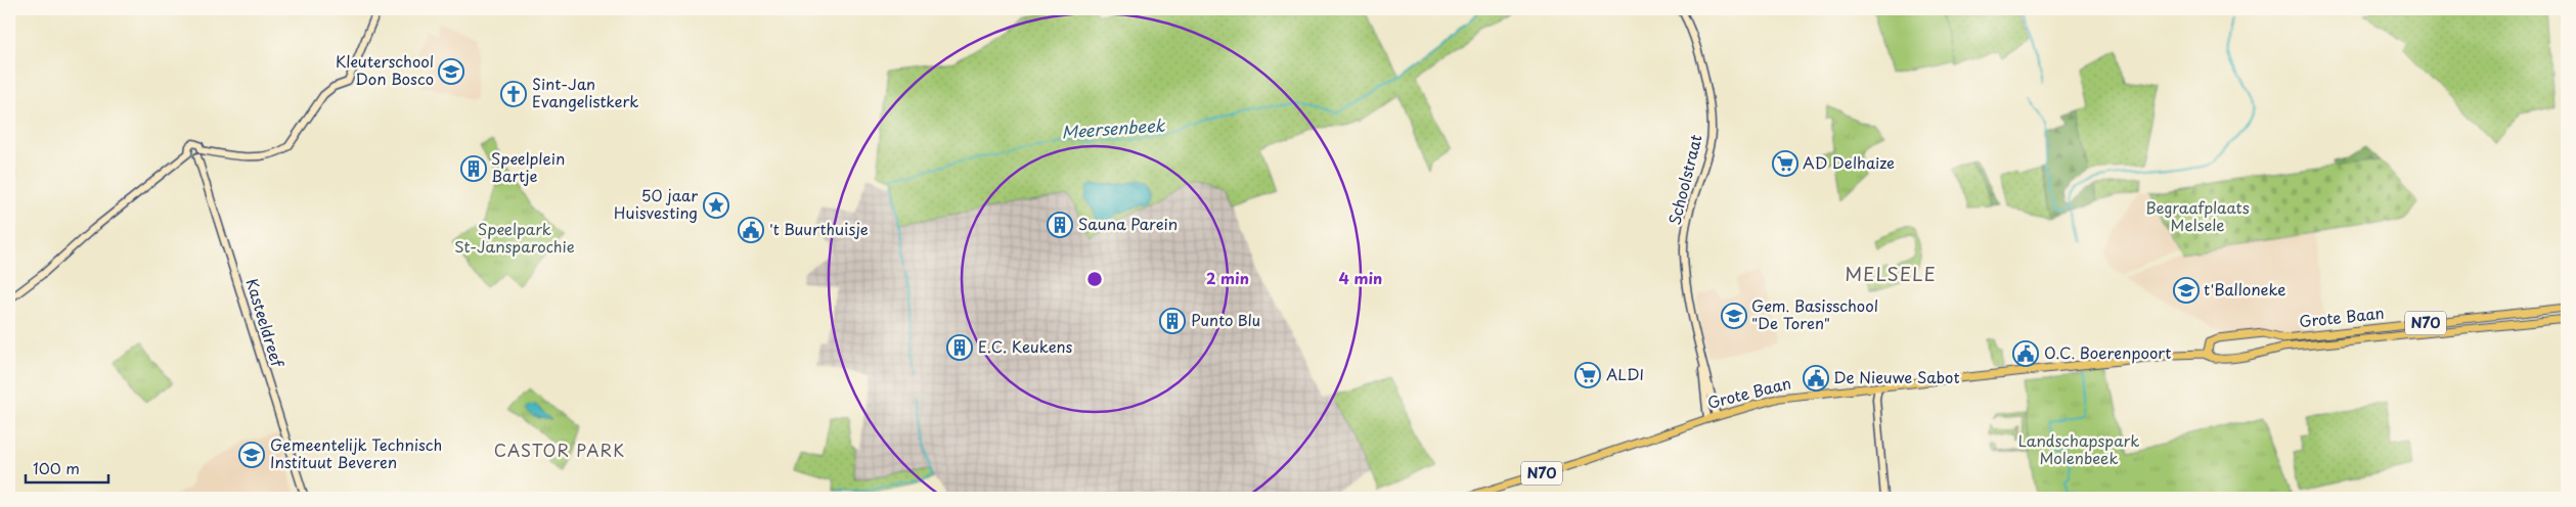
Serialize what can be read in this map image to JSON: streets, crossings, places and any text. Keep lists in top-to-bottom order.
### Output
{
  "streets": {
    "main road": ["Grote Baan", "N70"],
    "street": ["Schoolstraat", "Kasteeldreef"]
  },
  "crossings": [
    ["Schoolstraat", "Grote Baan"]
  ],
  "districts": ["MELSELE", "CASTOR PARK"],
  "water": ["Meersenbeek"],
  "parks": ["Begraafplaats Melsele", "Speelpark St-Jansparochie", "Landschapspark Molenbeek"],
  "places": {
    "school or university": [
      "Kleuterschool Don Bosco",
      "t'Balloneke",
      "Gem. Basisschool \"De Toren\"",
      "Gemeentelijk Technisch Instituut Beveren"
    ],
    "church": ["Sint-Jan Evangelistkerk"],
    "supermarket": ["AD Delhaize", "ALDI"],
    "building": [
      "Speelplein Bartje",
      "Sauna Parein",
      "Punto Blu",
      "E.C. Keukens"
    ],
    "place": ["50 jaar Huisvesting"],
    "public building": ["'t Buurthuisje", "O.C. Boerenpoort", "De Nieuwe Sabot"]
  },
  "scale_bar": "100 m",
  "rings": ["2 min", "4 min"]
}
